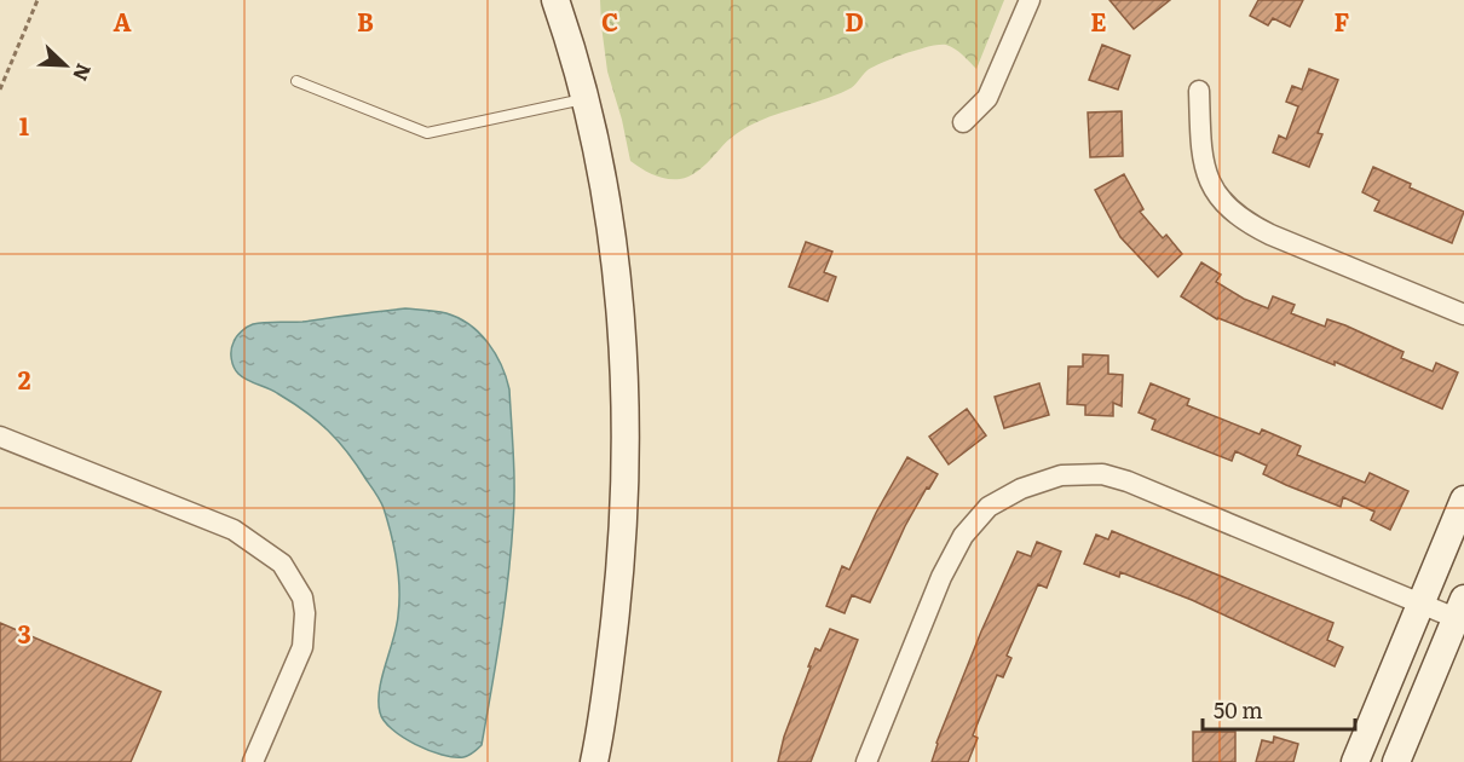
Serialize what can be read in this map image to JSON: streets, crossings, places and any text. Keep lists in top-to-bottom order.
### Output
{
  "scale_bar": "50 m",
  "north": "bottom right",
  "grid": {
    "columns": [
      "A",
      "B",
      "C",
      "D",
      "E",
      "F"
    ],
    "rows": ["1", "2", "3"]
  }
}
